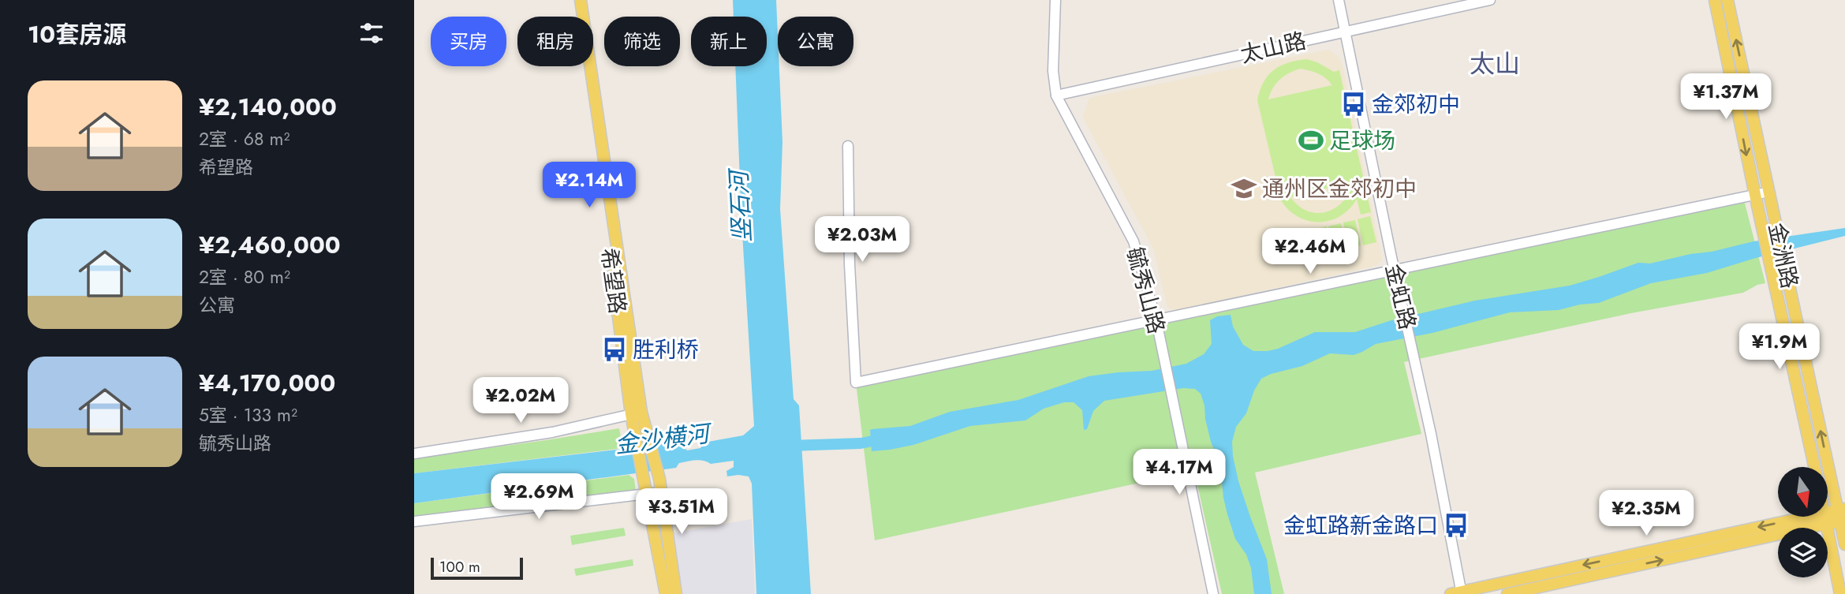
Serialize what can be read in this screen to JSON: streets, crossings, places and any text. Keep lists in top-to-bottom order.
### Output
{
  "streets": {
    "main road": ["金洲路", "希望路"],
    "street": ["太山路", "毓秀山路", "金虹路"]
  },
  "crossings": [
    ["太山路", "毓秀山路"],
    ["太山路", "金虹路"]
  ],
  "districts": ["太山"],
  "water": ["竖石河", "金沙横河"],
  "places": {
    "bus stop": ["金郊初中", "胜利桥", "金虹路新金路口"],
    "sports": ["足球场"],
    "school or university": ["通州区金郊初中"]
  },
  "scale_bar": "100 m",
  "north": "bottom",
  "page": {
    "heading": "10套房源",
    "chip": [
      "买房",
      "租房",
      "筛选",
      "新上",
      "公寓"
    ],
    "list": [
      {
        "name": "¥2,140,000",
        "note": "2室 · 68 m² · 希望路"
      },
      {
        "name": "¥2,460,000",
        "note": "2室 · 80 m² · 公寓"
      },
      {
        "name": "¥4,170,000",
        "note": "5室 · 133 m² · 毓秀山路"
      }
    ],
    "price": [
      "¥1.37M",
      "¥2.14M",
      "¥2.03M",
      "¥2.46M",
      "¥1.9M",
      "¥2.02M",
      "¥4.17M",
      "¥2.69M",
      "¥3.51M",
      "¥2.35M"
    ],
    "scale": "100 m"
  }
}
